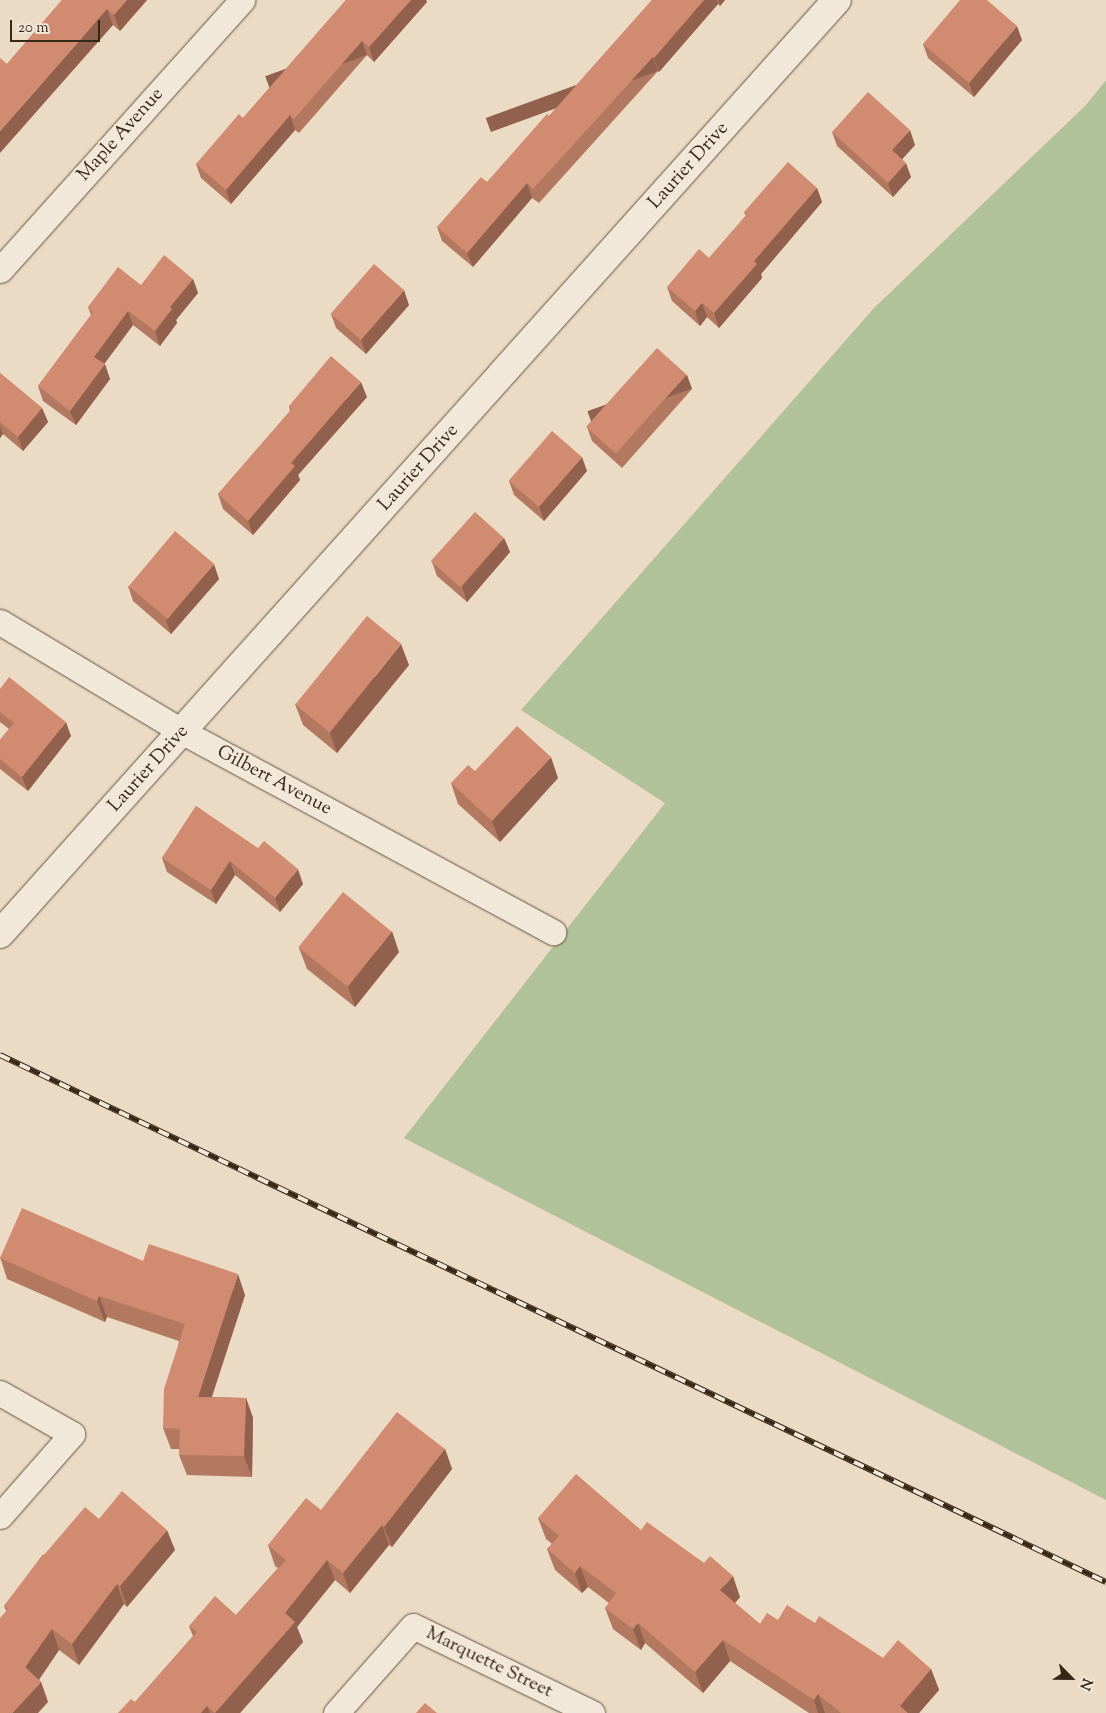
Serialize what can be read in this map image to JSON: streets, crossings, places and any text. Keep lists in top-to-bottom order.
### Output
{
  "streets": {
    "street": [
      "Maple Avenue",
      "Laurier Drive",
      "Gilbert Avenue",
      "Marquette Street"
    ]
  },
  "crossings": [
    ["Laurier Drive", "Gilbert Avenue"]
  ],
  "scale_bar": "20 m",
  "north": "bottom right"
}
